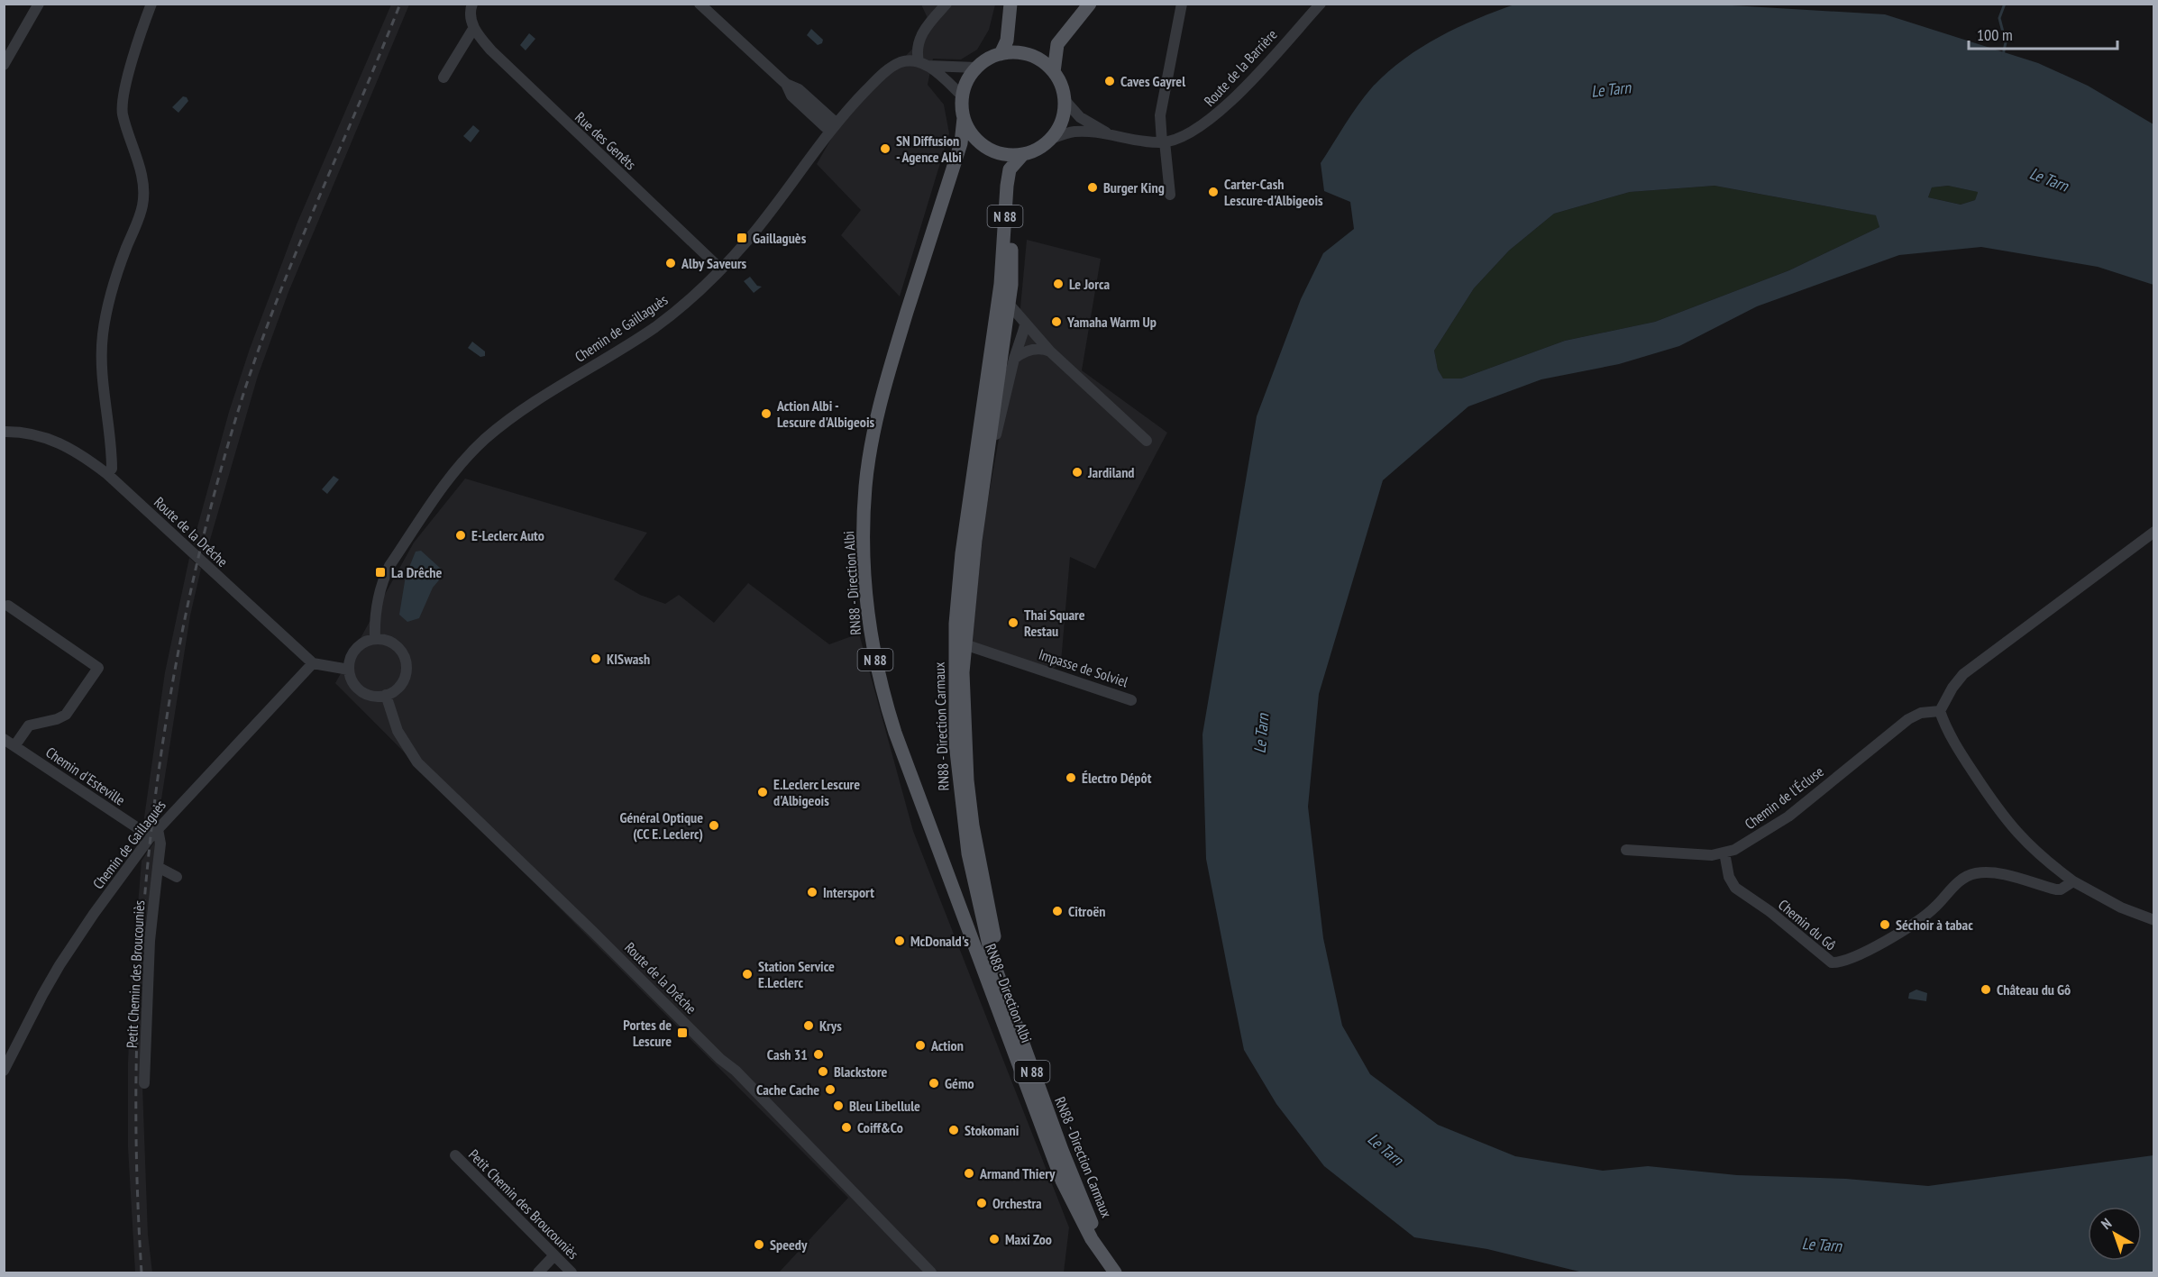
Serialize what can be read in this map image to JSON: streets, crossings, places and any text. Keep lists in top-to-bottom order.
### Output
{
  "streets": {
    "main road": ["N 88", "RN88 - Direction Albi", "RN88 - Direction Carmaux"],
    "street": [
      "Route de la Barrière",
      "Rue des Genêts",
      "Chemin de Gaillaguès",
      "Route de la Drêche",
      "Impasse de Solviel",
      "Chemin d'Esteville",
      "Chemin de l'Écluse",
      "Chemin du Gô",
      "Petit Chemin des Broucouniès"
    ]
  },
  "crossings": [
    ["Route de la Barrière", "Chemin de Gaillaguès"],
    ["Route de la Barrière", "RN88 - Direction Albi"],
    ["Route de la Barrière", "RN88 - Direction Carmaux"],
    ["Rue des Genêts", "Chemin de Gaillaguès"],
    ["Chemin de Gaillaguès", "Route de la Drêche"],
    ["Chemin de Gaillaguès", "RN88 - Direction Albi"],
    ["Chemin de Gaillaguès", "RN88 - Direction Carmaux"],
    ["Chemin de Gaillaguès", "Chemin d'Esteville"],
    ["Chemin de Gaillaguès", "Petit Chemin des Broucouniès"],
    ["RN88 - Direction Albi", "RN88 - Direction Carmaux"],
    ["Chemin de l'Écluse", "Chemin du Gô"]
  ],
  "water": ["Le Tarn"],
  "places": {
    "other": [
      "Caves Gayrel",
      "SN Diffusion - Agence Albi",
      "Burger King",
      "Carter-Cash Lescure-d'Albigeois",
      "Alby Saveurs",
      "Le Jorca",
      "Yamaha Warm Up",
      "Action Albi - Lescure d'Albigeois",
      "Jardiland",
      "E-Leclerc Auto",
      "Thai Square Restau",
      "KISwash",
      "Électro Dépôt",
      "E.Leclerc Lescure d'Albigeois",
      "Général Optique (CC E. Leclerc)",
      "Intersport",
      "Citroën",
      "Séchoir à tabac",
      "McDonald's",
      "Station Service E.Leclerc",
      "Château du Gô",
      "Krys",
      "Action",
      "Cash 31",
      "Blackstore",
      "Gémo",
      "Cache Cache",
      "Bleu Libellule",
      "Coiff&Co",
      "Stokomani",
      "Armand Thiery",
      "Orchestra",
      "Maxi Zoo",
      "Speedy"
    ],
    "transit": ["Gaillaguès", "La Drêche", "Portes de Lescure"]
  },
  "scale_bar": "100 m",
  "north": "top left"
}
